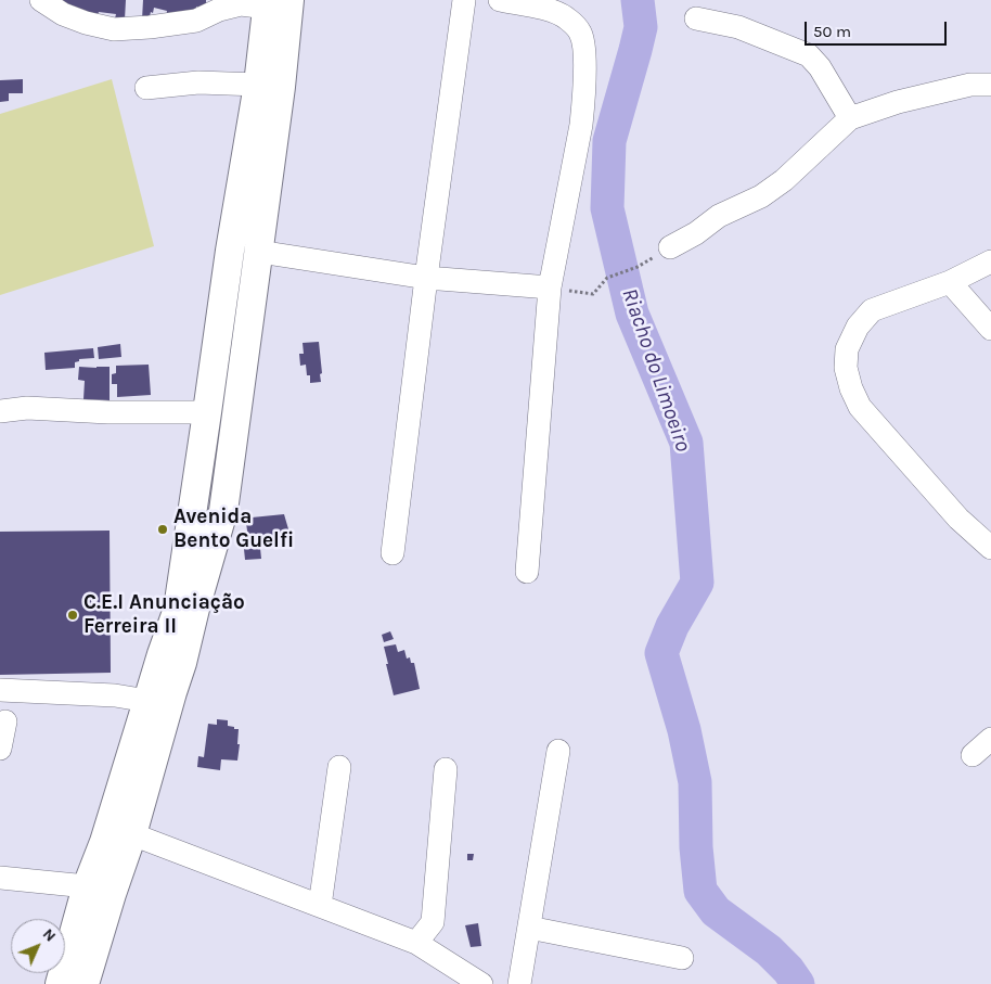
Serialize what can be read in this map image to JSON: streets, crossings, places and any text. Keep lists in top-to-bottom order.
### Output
{
  "water": ["Riacho do Limoeiro"],
  "places": ["Avenida Bento Guelfi", "C.E.I Anunciação Ferreira II"],
  "scale_bar": "50 m",
  "north": "top right"
}
